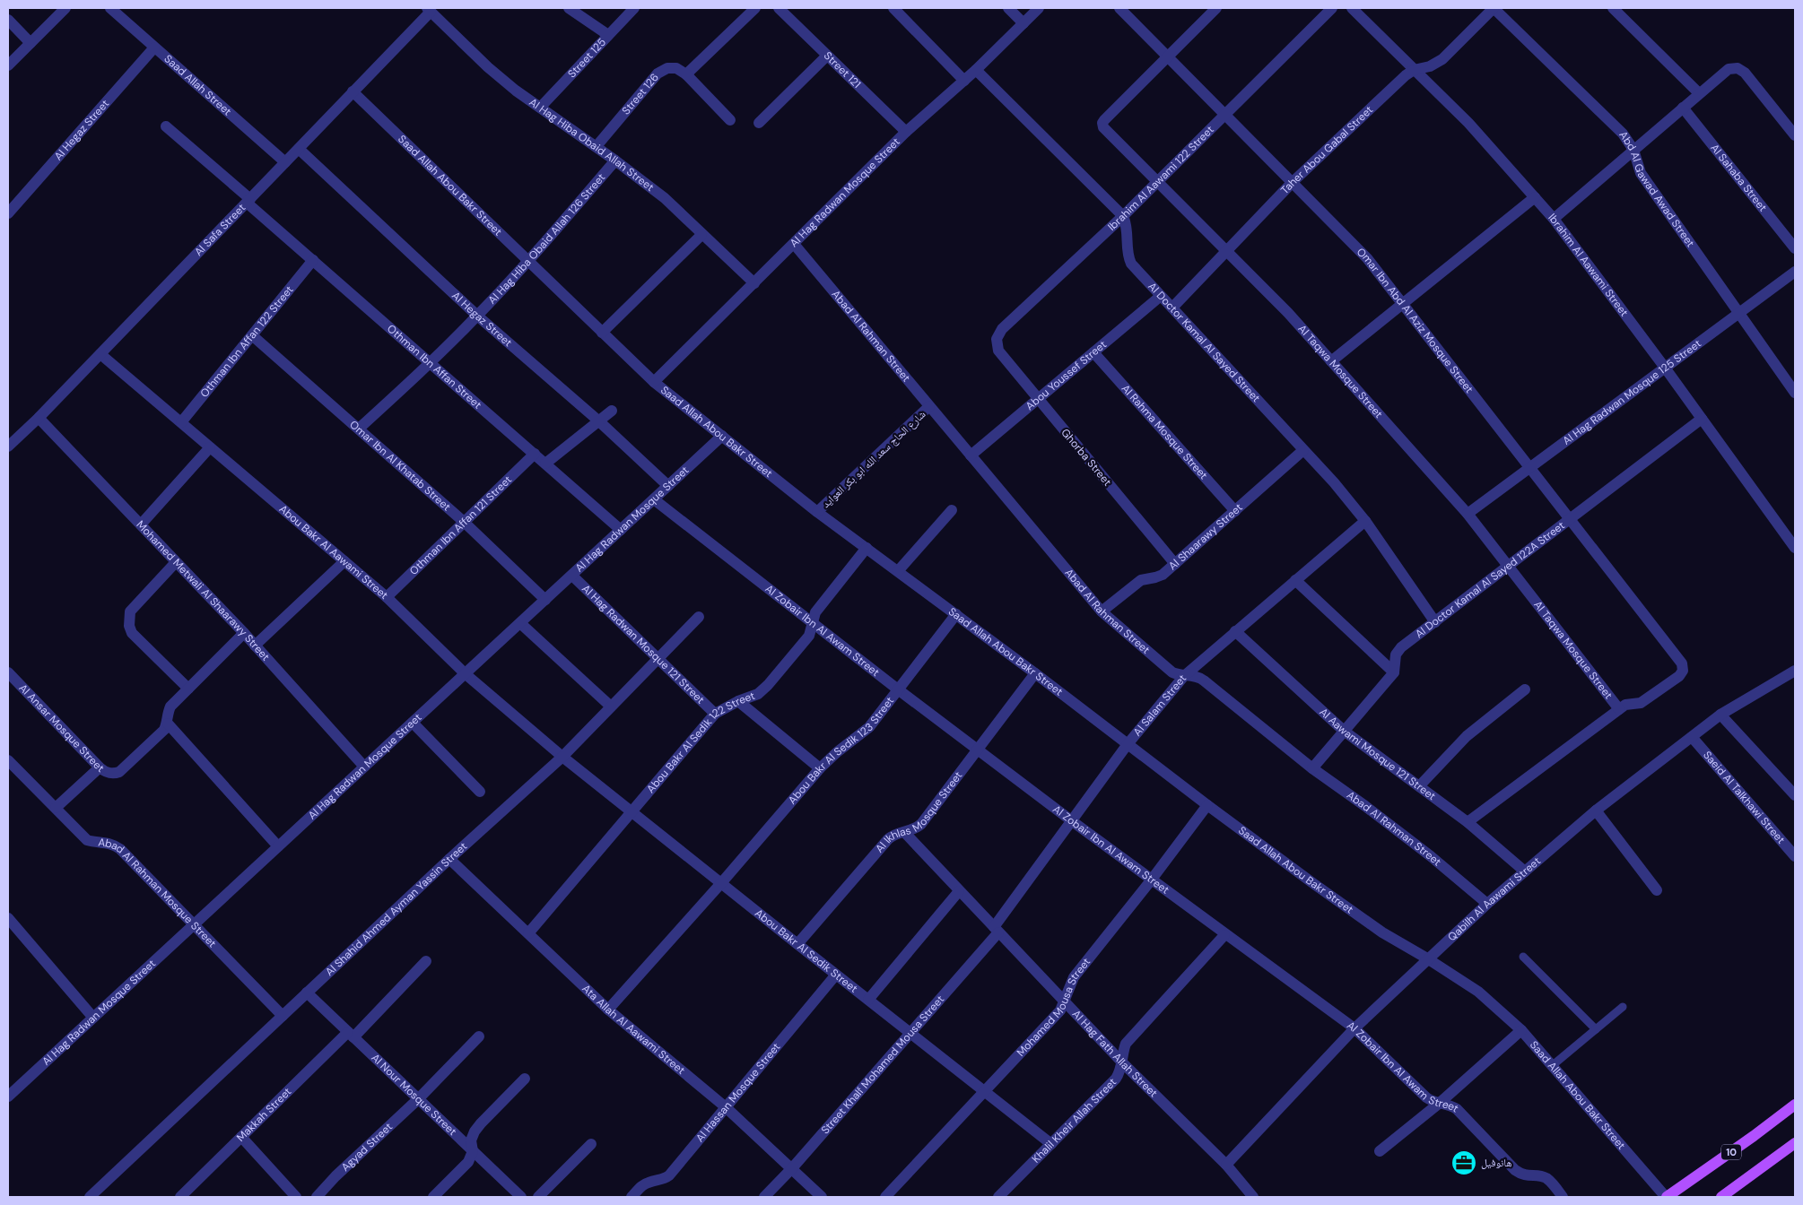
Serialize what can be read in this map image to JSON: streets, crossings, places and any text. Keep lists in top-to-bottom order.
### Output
{
  "streets": {
    "main road": ["10"],
    "street": [
      "Street 125",
      "Street 121",
      "Saad Allah Street",
      "Street 126",
      "Al Hegaz Street",
      "Al Hag Hiba Obaid Allah Street",
      "Taher Abou Gabal Street",
      "Ibrahim Al Aawami 122 Street",
      "Al Sahaba Street",
      "Saad Allah Abou Bakr Street",
      "Abd Al Gawad Awad Street",
      "Al Hag Radwan Mosque Street",
      "Al Safa Street",
      "Al Hag Hiba Obaid Allah 126 Street",
      "Ibrahim Al Aawami Street",
      "Omar Ibn Abd Al Aziz Mosque Street",
      "Abad Al Rahman Street",
      "Othman Ibn Affan 122 Street",
      "Al Doctor Kamal Al Sayed Street",
      "Othman Ibn Affan Street",
      "Al Taqwa Mosque Street",
      "Abou Youssef Street",
      "Al Hag Radwan Mosque 125 Street",
      "Al Rahma Mosque Street",
      "Ghorba Street",
      "شارع الحاج سعد الله ابو بكر العوايد",
      "Omar Ibn Al Khatab Street",
      "Othman Ibn Affan 121 Street",
      "Al Shaarawy Street",
      "Abou Bakr Al Aawami Street",
      "Al Doctor Kamal Al Sayed 122A Street",
      "Mohamed Metwali Al Shaarawy Street",
      "Al Zobair Ibn Al Awam Street",
      "Al Hag Radwan Mosque 121 Street",
      "Al Salam Street",
      "Al Ansar Mosque Street",
      "Abou Bakr Al Sedik 122 Street",
      "Abou Bakr Al Sedik 123 Street",
      "Al Aawami Mosque 121 Street",
      "Saeid Al Talkhawi Street",
      "Al Ikhlas Mosque Street",
      "Abad Al Rahman Mosque Street",
      "Qabilh Al Aawami Street",
      "Al Shahid Ahmed Ayman Yassin Street",
      "Abou Bakr Al Sedik Street",
      "Mohamed Mousa Street",
      "Ata Allah Al Aawami Street",
      "Al Hag Fath Allah Street",
      "Street Khalf Mohamed Mousa Street",
      "Al Hassan Mosque Street",
      "Al Nour Mosque Street",
      "Makkah Street",
      "Khalil Kheir Allah Street",
      "Agyad Street"
    ]
  },
  "crossings": [
    ["Street 125", "Al Hag Hiba Obaid Allah Street"],
    ["Street 121", "Al Hag Radwan Mosque Street"],
    ["Saad Allah Street", "Al Hegaz Street"],
    ["Saad Allah Street", "Al Safa Street"],
    ["Street 126", "Al Hag Hiba Obaid Allah Street"],
    ["Al Hegaz Street", "Al Hag Radwan Mosque Street"],
    ["Al Hegaz Street", "Al Safa Street"],
    ["Al Hegaz Street", "Al Hag Hiba Obaid Allah 126 Street"],
    ["Al Hag Hiba Obaid Allah Street", "Al Hag Radwan Mosque Street"],
    ["Al Hag Hiba Obaid Allah Street", "Al Safa Street"],
    ["Al Hag Hiba Obaid Allah Street", "Al Hag Hiba Obaid Allah 126 Street"],
    ["Taher Abou Gabal Street", "Abd Al Gawad Awad Street"],
    ["Taher Abou Gabal Street", "Ibrahim Al Aawami Street"],
    ["Taher Abou Gabal Street", "Omar Ibn Abd Al Aziz Mosque Street"],
    ["Taher Abou Gabal Street", "Al Doctor Kamal Al Sayed Street"],
    ["Taher Abou Gabal Street", "Al Taqwa Mosque Street"],
    ["Ibrahim Al Aawami 122 Street", "Omar Ibn Abd Al Aziz Mosque Street"],
    ["Ibrahim Al Aawami 122 Street", "Al Doctor Kamal Al Sayed Street"],
    ["Ibrahim Al Aawami 122 Street", "Al Taqwa Mosque Street"],
    ["Ibrahim Al Aawami 122 Street", "Ghorba Street"],
    ["Saad Allah Abou Bakr Street", "Al Hag Radwan Mosque Street"],
    ["Saad Allah Abou Bakr Street", "Al Safa Street"],
    ["Saad Allah Abou Bakr Street", "Al Hag Hiba Obaid Allah 126 Street"],
    ["Saad Allah Abou Bakr Street", "شارع الحاج سعد الله ابو بكر العوايد"],
    ["Saad Allah Abou Bakr Street", "Al Salam Street"],
    ["Saad Allah Abou Bakr Street", "Abou Bakr Al Sedik 122 Street"],
    ["Saad Allah Abou Bakr Street", "Abou Bakr Al Sedik 123 Street"],
    ["Saad Allah Abou Bakr Street", "Al Ikhlas Mosque Street"],
    ["Saad Allah Abou Bakr Street", "Qabilh Al Aawami Street"],
    ["Saad Allah Abou Bakr Street", "Mohamed Mousa Street"],
    ["Saad Allah Abou Bakr Street", "10"],
    ["Abd Al Gawad Awad Street", "Al Hag Radwan Mosque 125 Street"],
    ["Al Hag Radwan Mosque Street", "Abad Al Rahman Street"],
    ["Al Hag Radwan Mosque Street", "Othman Ibn Affan Street"],
    ["Al Hag Radwan Mosque Street", "Omar Ibn Al Khatab Street"],
    ["Al Hag Radwan Mosque Street", "Abou Bakr Al Aawami Street"],
    ["Al Hag Radwan Mosque Street", "Mohamed Metwali Al Shaarawy Street"],
    ["Al Hag Radwan Mosque Street", "Al Zobair Ibn Al Awam Street"],
    ["Al Hag Radwan Mosque Street", "Al Hag Radwan Mosque 121 Street"],
    ["Al Hag Radwan Mosque Street", "Abad Al Rahman Mosque Street"],
    ["Al Safa Street", "Othman Ibn Affan Street"],
    ["Al Safa Street", "Abou Bakr Al Aawami Street"],
    ["Al Safa Street", "Mohamed Metwali Al Shaarawy Street"],
    ["Al Hag Hiba Obaid Allah 126 Street", "Othman Ibn Affan Street"],
    ["Al Hag Hiba Obaid Allah 126 Street", "Omar Ibn Al Khatab Street"],
    ["Ibrahim Al Aawami Street", "Al Hag Radwan Mosque 125 Street"],
    ["Ibrahim Al Aawami Street", "Al Doctor Kamal Al Sayed 122A Street"],
    ["Omar Ibn Abd Al Aziz Mosque Street", "Al Taqwa Mosque Street"],
    ["Omar Ibn Abd Al Aziz Mosque Street", "Al Hag Radwan Mosque 125 Street"],
    ["Omar Ibn Abd Al Aziz Mosque Street", "Al Doctor Kamal Al Sayed 122A Street"],
    ["Abad Al Rahman Street", "Abou Youssef Street"],
    ["Abad Al Rahman Street", "شارع الحاج سعد الله ابو بكر العوايد"],
    ["Abad Al Rahman Street", "Al Shaarawy Street"],
    ["Abad Al Rahman Street", "Al Doctor Kamal Al Sayed 122A Street"],
    ["Abad Al Rahman Street", "Al Salam Street"],
    ["Abad Al Rahman Street", "Qabilh Al Aawami Street"],
    ["Othman Ibn Affan 122 Street", "Othman Ibn Affan Street"],
    ["Othman Ibn Affan 122 Street", "Omar Ibn Al Khatab Street"],
    ["Othman Ibn Affan 122 Street", "Abou Bakr Al Aawami Street"],
    ["Al Doctor Kamal Al Sayed Street", "Abou Youssef Street"],
    ["Al Doctor Kamal Al Sayed Street", "Al Shaarawy Street"],
    ["Al Doctor Kamal Al Sayed Street", "Al Doctor Kamal Al Sayed 122A Street"],
    ["Al Doctor Kamal Al Sayed Street", "Al Salam Street"],
    ["Othman Ibn Affan Street", "Othman Ibn Affan 121 Street"],
    ["Al Taqwa Mosque Street", "Al Hag Radwan Mosque 125 Street"],
    ["Al Taqwa Mosque Street", "Al Doctor Kamal Al Sayed 122A Street"],
    ["Abou Youssef Street", "Al Rahma Mosque Street"],
    ["Abou Youssef Street", "Ghorba Street"],
    ["Al Rahma Mosque Street", "Al Shaarawy Street"],
    ["Ghorba Street", "Al Shaarawy Street"],
    ["Omar Ibn Al Khatab Street", "Othman Ibn Affan 121 Street"],
    ["Othman Ibn Affan 121 Street", "Abou Bakr Al Aawami Street"],
    ["Abou Bakr Al Aawami Street", "Al Shahid Ahmed Ayman Yassin Street"],
    ["Abou Bakr Al Aawami Street", "Abou Bakr Al Sedik Street"],
    ["Al Doctor Kamal Al Sayed 122A Street", "Al Aawami Mosque 121 Street"],
    ["Al Zobair Ibn Al Awam Street", "Al Salam Street"],
    ["Al Zobair Ibn Al Awam Street", "Abou Bakr Al Sedik 122 Street"],
    ["Al Zobair Ibn Al Awam Street", "Abou Bakr Al Sedik 123 Street"],
    ["Al Zobair Ibn Al Awam Street", "Al Ikhlas Mosque Street"],
    ["Al Zobair Ibn Al Awam Street", "Qabilh Al Aawami Street"],
    ["Al Zobair Ibn Al Awam Street", "Mohamed Mousa Street"],
    ["Al Zobair Ibn Al Awam Street", "Khalil Kheir Allah Street"],
    ["Al Hag Radwan Mosque 121 Street", "Abou Bakr Al Sedik 122 Street"],
    ["Al Hag Radwan Mosque 121 Street", "Al Shahid Ahmed Ayman Yassin Street"],
    ["Al Salam Street", "Al Aawami Mosque 121 Street"],
    ["Al Salam Street", "Al Hag Fath Allah Street"],
    ["Al Salam Street", "Street Khalf Mohamed Mousa Street"],
    ["Abou Bakr Al Sedik 122 Street", "Abou Bakr Al Sedik Street"],
    ["Abou Bakr Al Sedik 122 Street", "Ata Allah Al Aawami Street"],
    ["Abou Bakr Al Sedik 123 Street", "Abou Bakr Al Sedik Street"],
    ["Abou Bakr Al Sedik 123 Street", "Ata Allah Al Aawami Street"],
    ["Al Aawami Mosque 121 Street", "Qabilh Al Aawami Street"],
    ["Saeid Al Talkhawi Street", "Qabilh Al Aawami Street"],
    ["Al Ikhlas Mosque Street", "Abou Bakr Al Sedik Street"],
    ["Al Ikhlas Mosque Street", "Al Hag Fath Allah Street"],
    ["Abad Al Rahman Mosque Street", "Al Shahid Ahmed Ayman Yassin Street"],
    ["Qabilh Al Aawami Street", "Al Hag Fath Allah Street"],
    ["Al Shahid Ahmed Ayman Yassin Street", "Abou Bakr Al Sedik Street"],
    ["Al Shahid Ahmed Ayman Yassin Street", "Ata Allah Al Aawami Street"],
    ["Al Shahid Ahmed Ayman Yassin Street", "Al Nour Mosque Street"],
    ["Abou Bakr Al Sedik Street", "Mohamed Mousa Street"],
    ["Abou Bakr Al Sedik Street", "Street Khalf Mohamed Mousa Street"],
    ["Abou Bakr Al Sedik Street", "Al Hassan Mosque Street"],
    ["Abou Bakr Al Sedik Street", "Khalil Kheir Allah Street"],
    ["Mohamed Mousa Street", "Al Hag Fath Allah Street"],
    ["Ata Allah Al Aawami Street", "Street Khalf Mohamed Mousa Street"],
    ["Ata Allah Al Aawami Street", "Al Hassan Mosque Street"],
    ["Al Hag Fath Allah Street", "Street Khalf Mohamed Mousa Street"],
    ["Al Hag Fath Allah Street", "Khalil Kheir Allah Street"],
    ["Al Nour Mosque Street", "Makkah Street"],
    ["Al Nour Mosque Street", "Agyad Street"]
  ],
  "places": {
    "office": ["هانوفيل"]
  }
}
